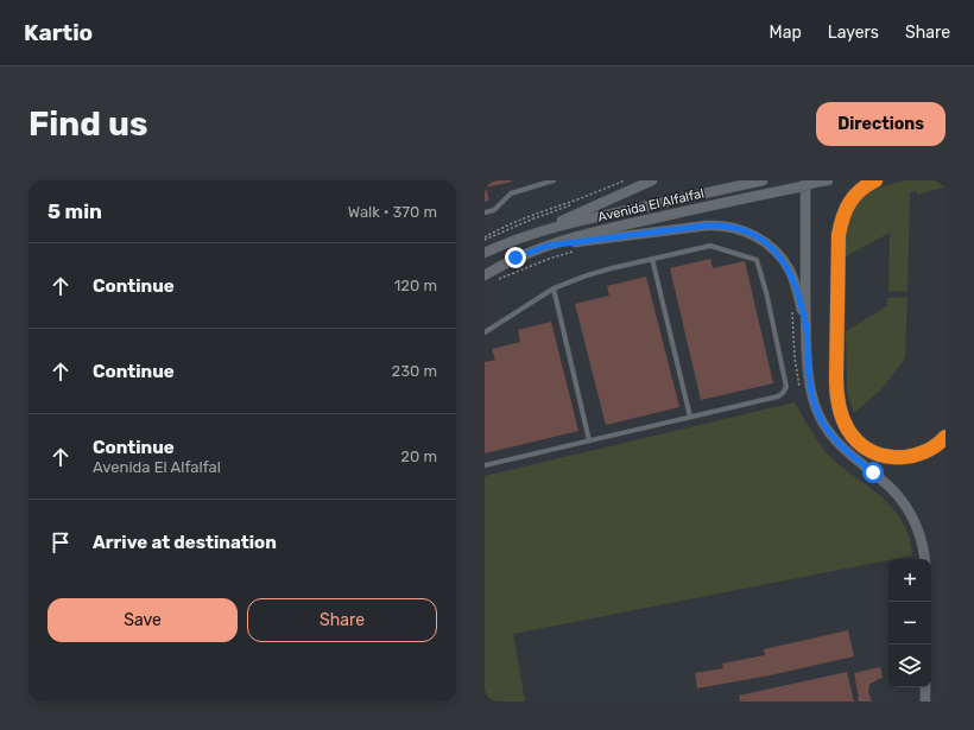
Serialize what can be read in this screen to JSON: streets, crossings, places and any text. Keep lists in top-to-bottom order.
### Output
{
  "streets": {
    "street": ["Avenida El Alfalfal"]
  },
  "page": {
    "header": "Kartio",
    "nav": ["Map", "Layers", "Share"],
    "buttons": [
      "Directions",
      ["Save", "Share"]
    ],
    "title": "Find us",
    "heading": ["5 min", "Walk · 370 m"],
    "list": [
      ["Continue", "120 m"],
      ["Continue", "230 m"],
      ["Continue", "Avenida El Alfalfal", "20 m"],
      "Arrive at destination"
    ],
    "map_buttons": ["+", "−"]
  }
}
